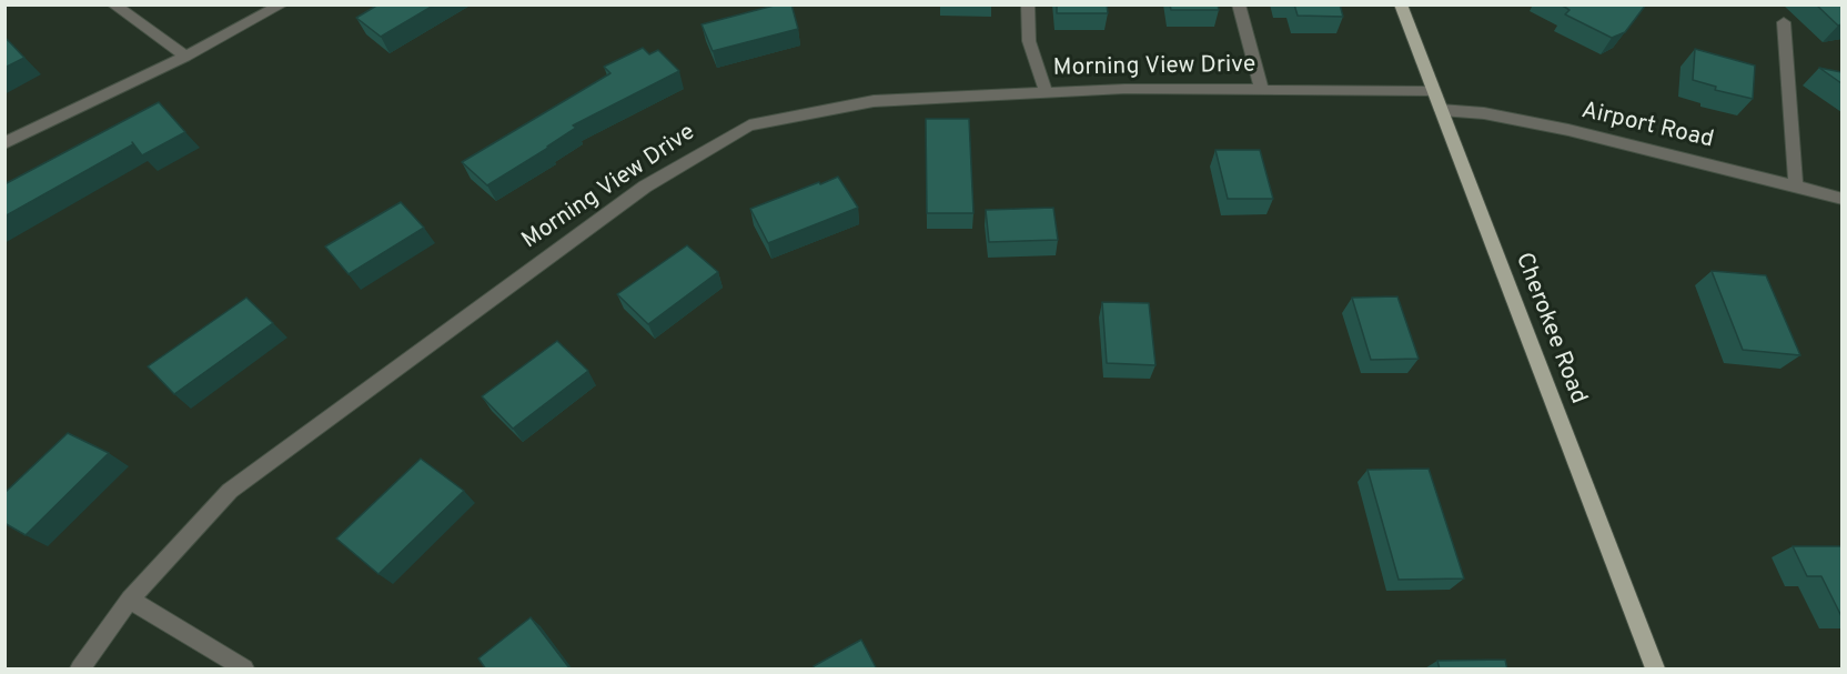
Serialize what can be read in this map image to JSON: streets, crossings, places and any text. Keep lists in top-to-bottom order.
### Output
{
  "streets": {
    "main road": ["Cherokee Road"],
    "street": ["Morning View Drive", "Airport Road"]
  },
  "crossings": [
    ["Morning View Drive", "Cherokee Road"],
    ["Airport Road", "Cherokee Road"]
  ]
}
